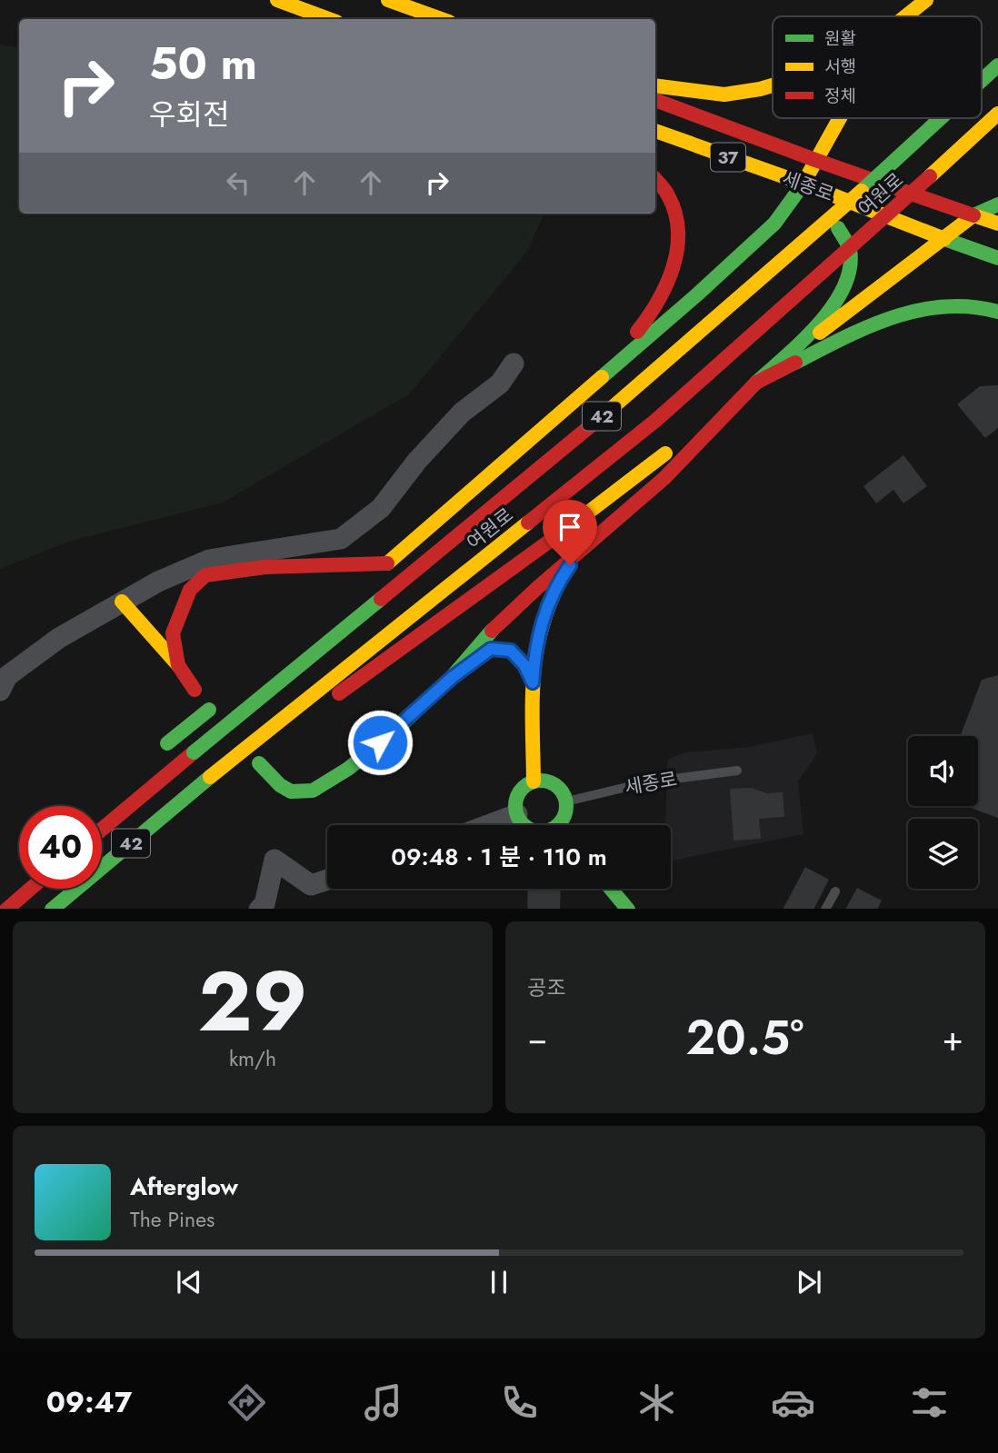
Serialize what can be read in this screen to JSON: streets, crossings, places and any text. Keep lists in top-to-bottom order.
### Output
{
  "streets": {
    "main road": [
      "37",
      "세종로",
      "여원로",
      "42"
    ]
  },
  "legend": ["원활", "서행", "정체"],
  "page": {
    "turn": ["50 m", "우회전"],
    "limit": "40",
    "trip": "09:48 · 1 분 · 110 m",
    "tile": [
      ["29", "km/h"],
      "공조"
    ],
    "heat": ["−", "20.5°", "+"],
    "song": ["Afterglow", "The Pines"],
    "tabs": "09:47"
  }
}
